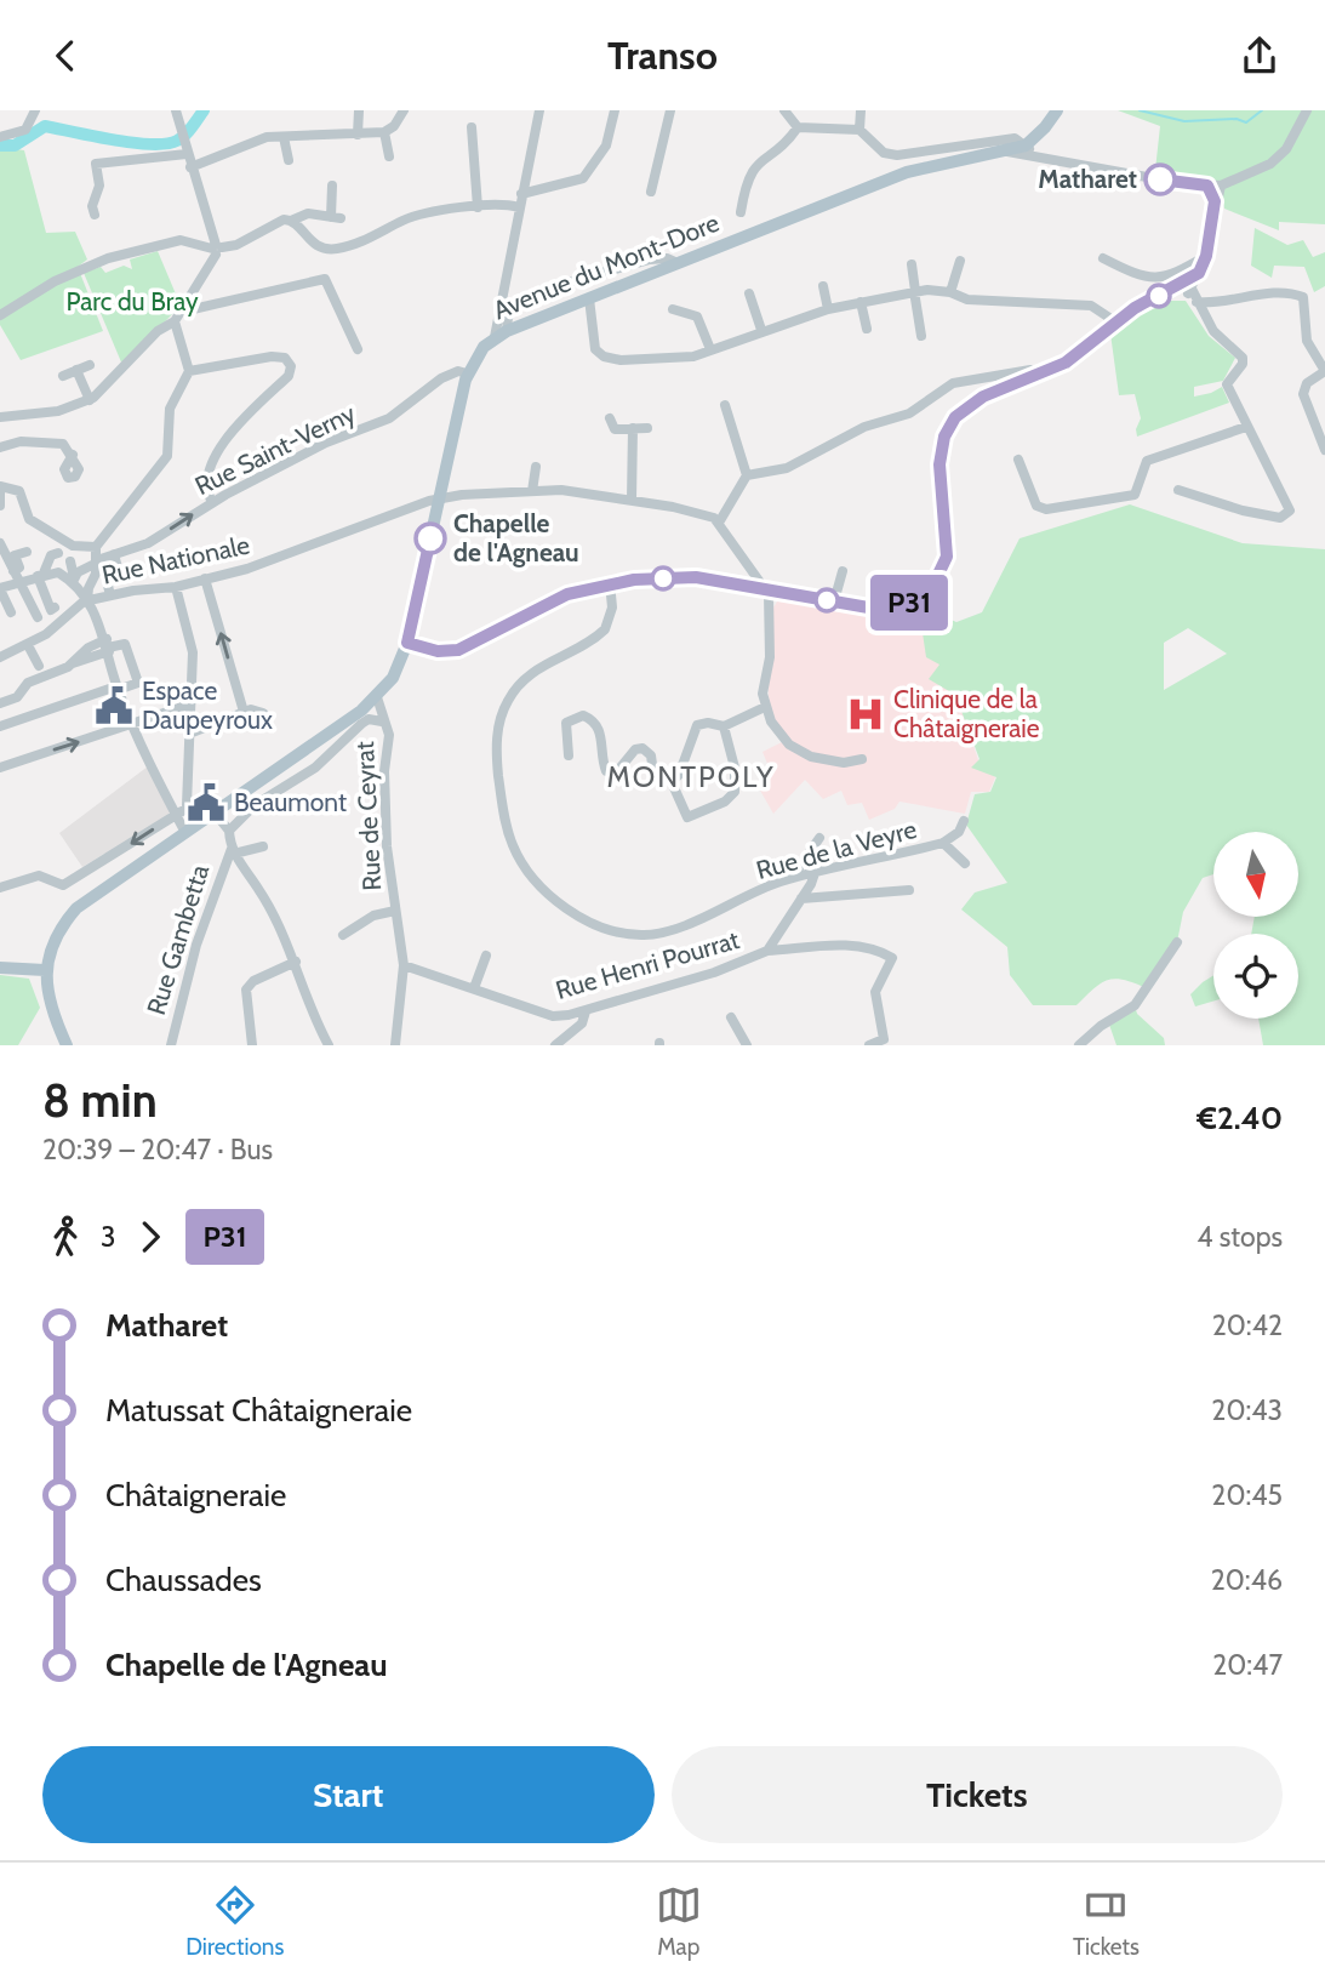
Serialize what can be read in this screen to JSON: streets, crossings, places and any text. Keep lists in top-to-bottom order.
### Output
{
  "streets": {
    "main road": ["Avenue du Mont-Dore"],
    "street": [
      "Rue Saint-Verny",
      "Rue Nationale",
      "Rue de Ceyrat",
      "Rue de la Veyre",
      "Rue Gambetta",
      "Rue Henri Pourrat"
    ]
  },
  "crossings": [
    ["Avenue du Mont-Dore", "Rue Saint-Verny"],
    ["Avenue du Mont-Dore", "Rue Nationale"],
    ["Avenue du Mont-Dore", "Rue de Ceyrat"],
    ["Rue de Ceyrat", "Rue Henri Pourrat"],
    ["Rue de la Veyre", "Rue Henri Pourrat"]
  ],
  "districts": ["MONTPOLY"],
  "parks": ["Parc du Bray"],
  "places": {
    "other": ["Matharet", "Chapelle de l'Agneau"],
    "public building": ["Espace Daupeyroux", "Beaumont"],
    "hospital": ["Clinique de la Châtaigneraie"]
  },
  "lines": ["bus line P31"],
  "north": "bottom",
  "page": {
    "header": "Transo",
    "on_map": "P31",
    "heading": ["8 min", "20:39 – 20:47 · Bus", "€2.40"],
    "legs": ["3", "P31", "4 stops"],
    "list": [
      {
        "name": "Matharet",
        "value": "20:42"
      },
      {
        "name": "Matussat Châtaigneraie",
        "value": "20:43"
      },
      {
        "name": "Châtaigneraie",
        "value": "20:45"
      },
      {
        "name": "Chaussades",
        "value": "20:46"
      },
      {
        "name": "Chapelle de l'Agneau",
        "value": "20:47"
      }
    ],
    "buttons": ["Start", "Tickets"],
    "tabs": ["Directions", "Map", "Tickets"]
  }
}
